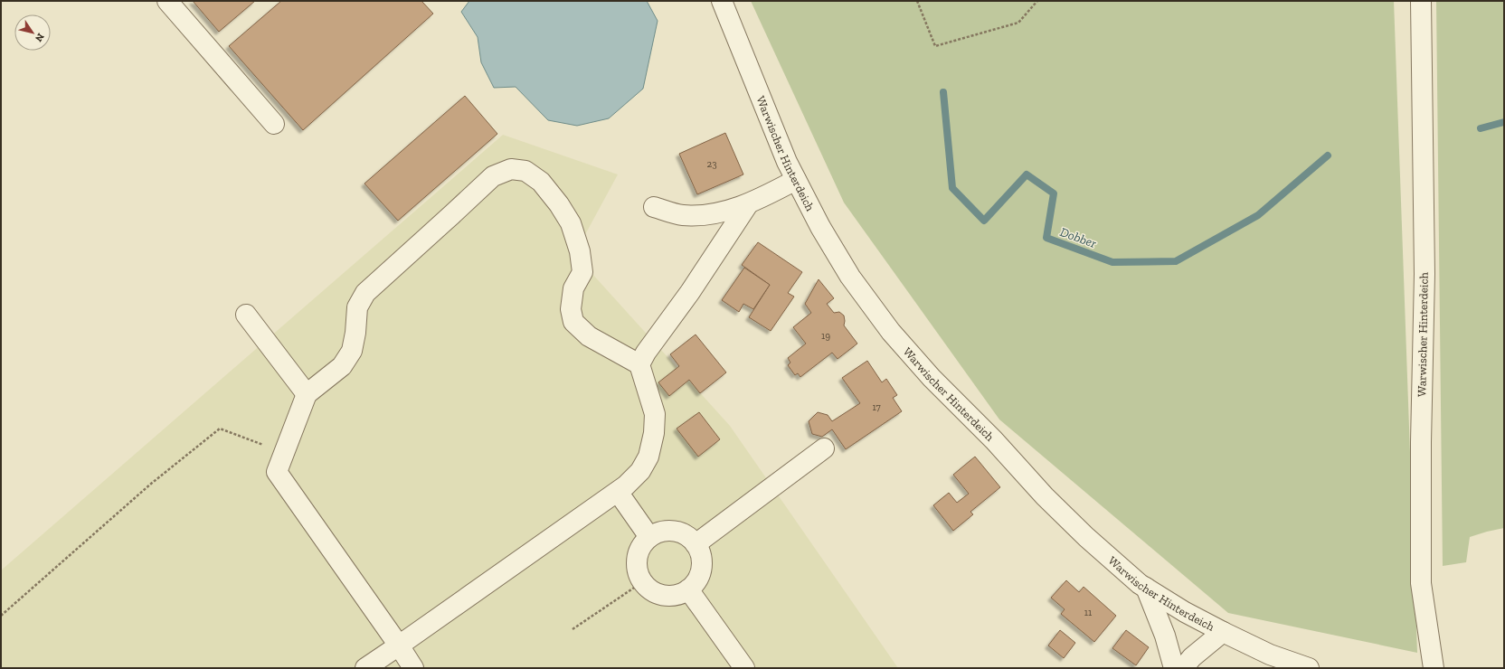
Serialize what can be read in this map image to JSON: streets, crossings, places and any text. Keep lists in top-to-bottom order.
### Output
{
  "streets": {
    "street": ["Warwischer Hinterdeich"]
  },
  "water": ["Dobber"],
  "house_numbers": [
    "23",
    "19",
    "17",
    "11"
  ],
  "north": "bottom right"
}
